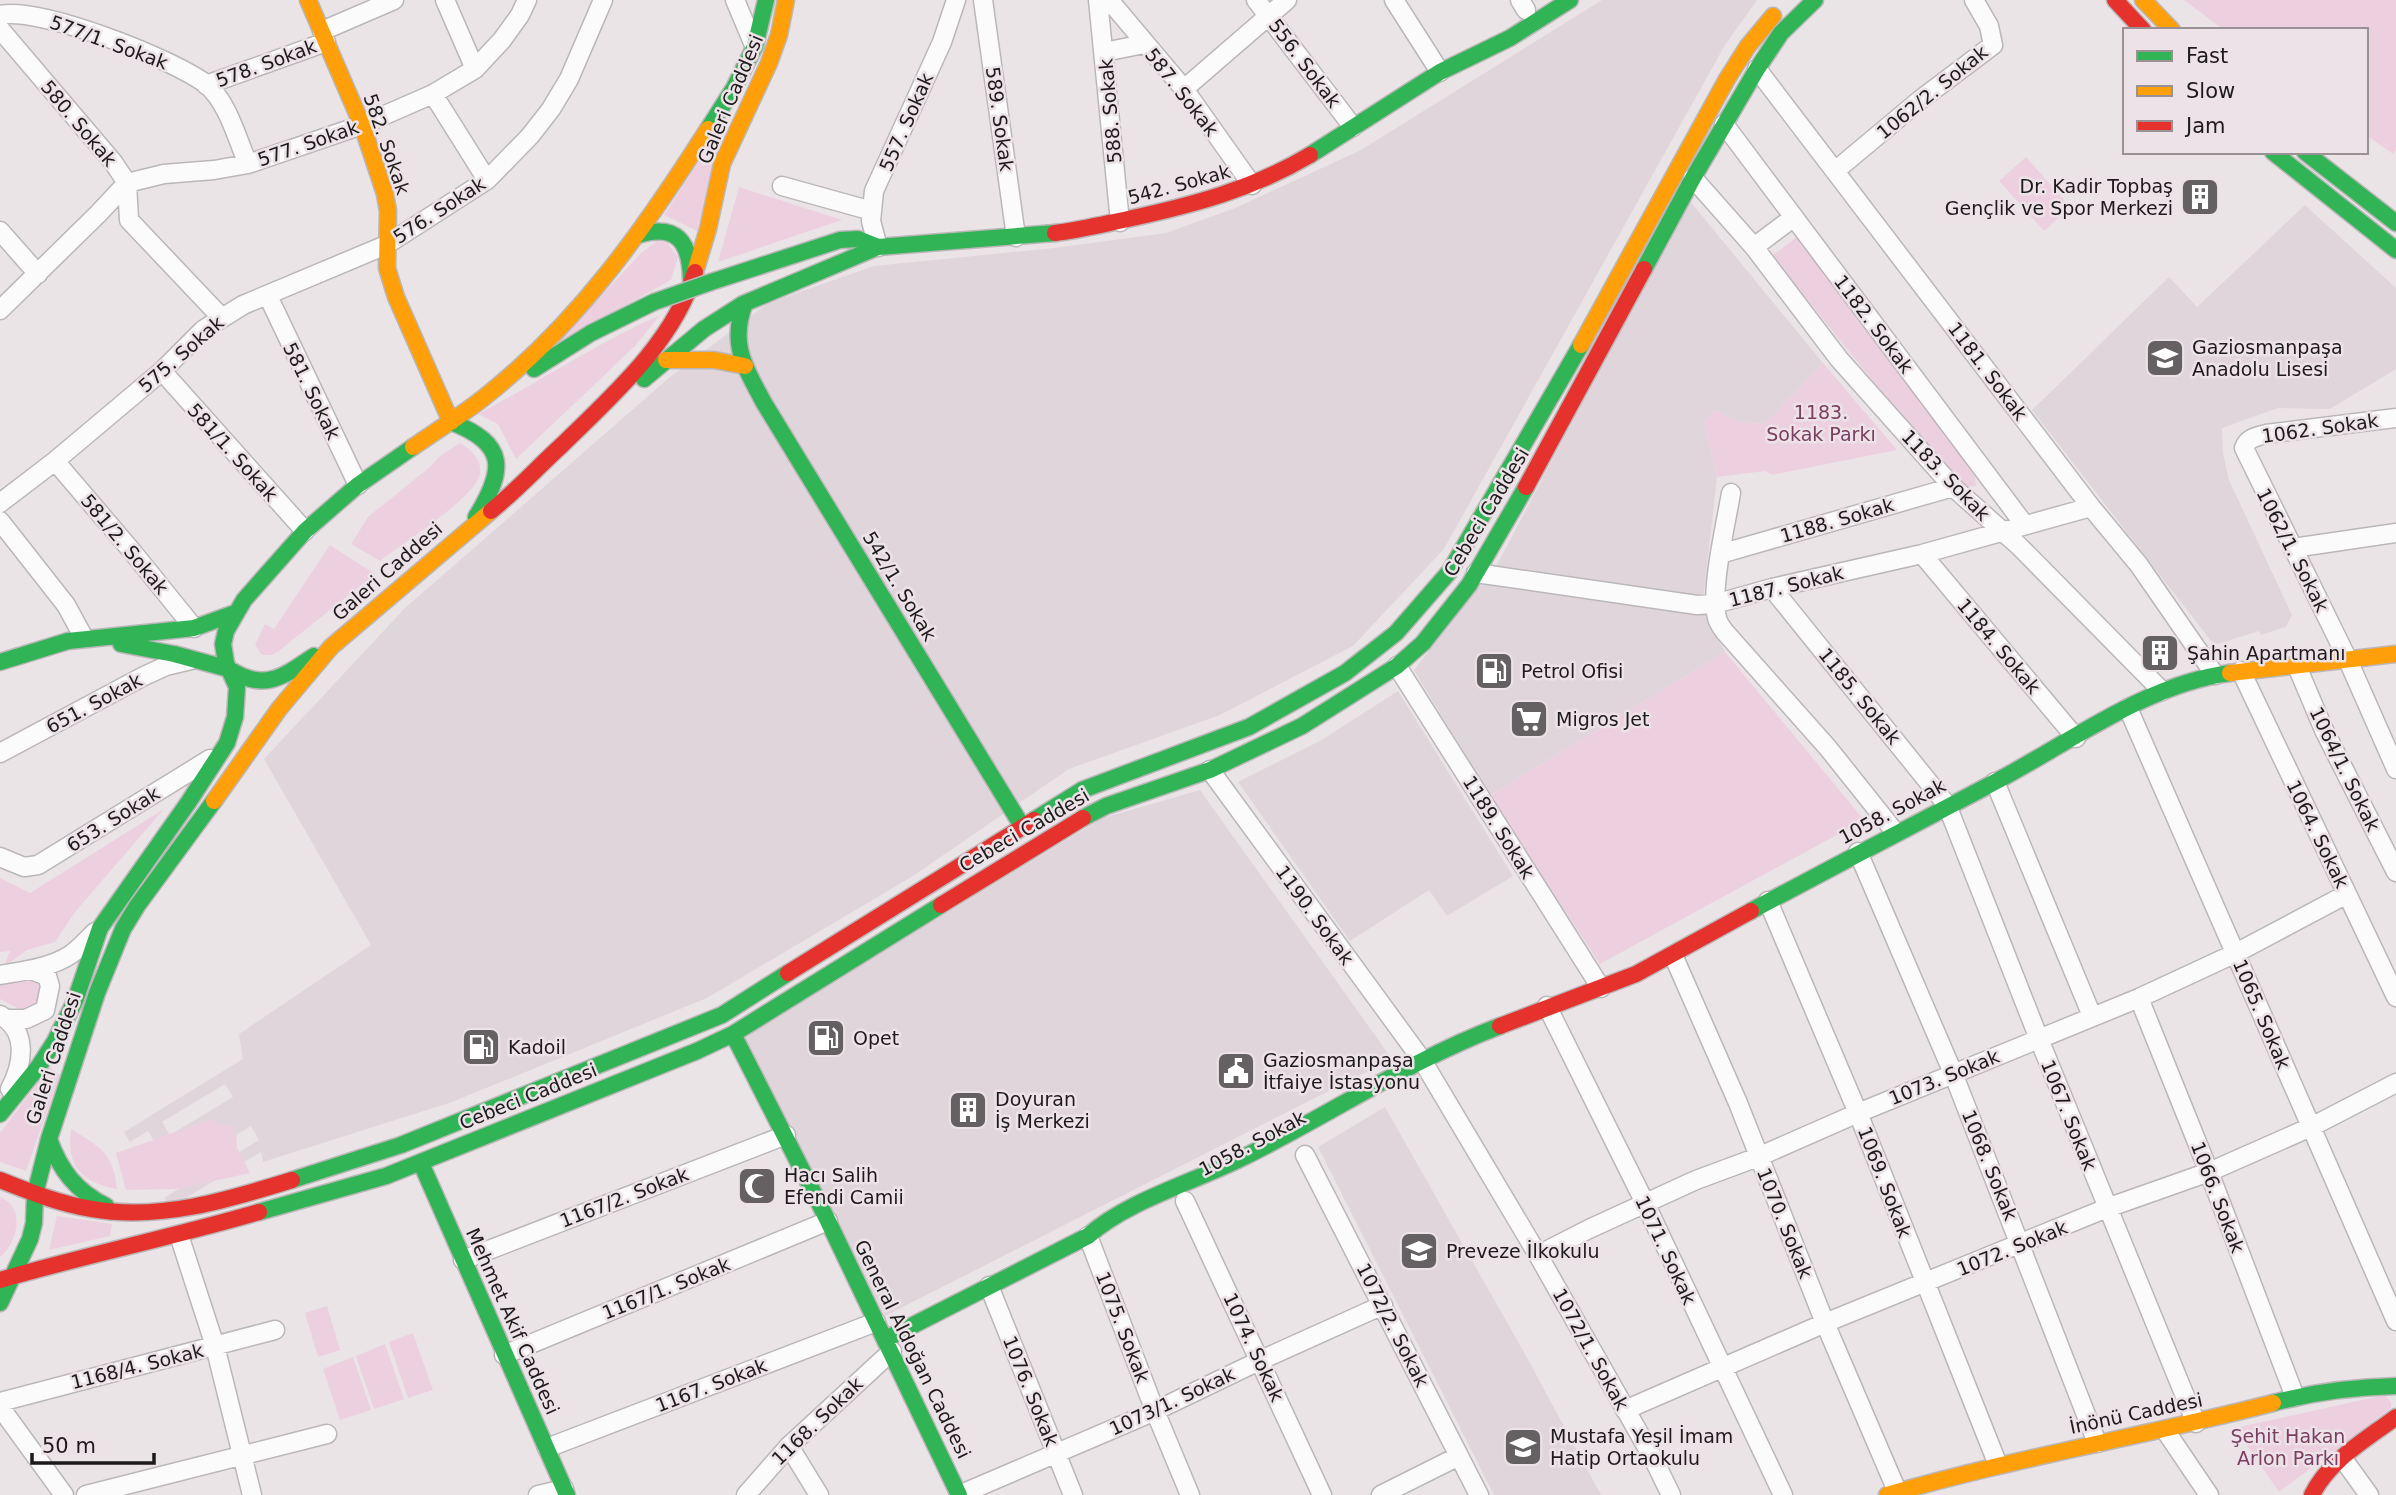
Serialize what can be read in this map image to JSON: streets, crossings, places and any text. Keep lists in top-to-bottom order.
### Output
{
  "streets": {
    "main road": [
      "Galeri Caddesi",
      "582. Sokak",
      "542. Sokak",
      "Cebeci Caddesi",
      "542/1. Sokak",
      "1058. Sokak",
      "Mehmet Akif Caddesi",
      "General Aldoğan Caddesi",
      "İnönü Caddesi"
    ],
    "street": [
      "577/1. Sokak",
      "578. Sokak",
      "556. Sokak",
      "587. Sokak",
      "1062/2. Sokak",
      "588. Sokak",
      "589. Sokak",
      "557. Sokak",
      "580. Sokak",
      "577. Sokak",
      "576. Sokak",
      "1182. Sokak",
      "575. Sokak",
      "1181. Sokak",
      "581. Sokak",
      "1062. Sokak",
      "581/1. Sokak",
      "1183. Sokak",
      "1188. Sokak",
      "581/2. Sokak",
      "1062/1. Sokak",
      "1187. Sokak",
      "1184. Sokak",
      "1185. Sokak",
      "651. Sokak",
      "1064/1. Sokak",
      "653. Sokak",
      "1189. Sokak",
      "1064. Sokak",
      "1190. Sokak",
      "1065. Sokak",
      "1073. Sokak",
      "1067. Sokak",
      "1068. Sokak",
      "1069. Sokak",
      "1167/2. Sokak",
      "1066. Sokak",
      "1070. Sokak",
      "1072. Sokak",
      "1071. Sokak",
      "1167/1. Sokak",
      "1072/2. Sokak",
      "1075. Sokak",
      "1074. Sokak",
      "1072/1. Sokak",
      "1168/4. Sokak",
      "1167. Sokak",
      "1076. Sokak",
      "1073/1. Sokak",
      "1168. Sokak"
    ]
  },
  "crossings": [
    ["577/1. Sokak", "578. Sokak"],
    ["577/1. Sokak", "577. Sokak"],
    ["578. Sokak", "582. Sokak"],
    ["556. Sokak", "542. Sokak"],
    ["587. Sokak", "542. Sokak"],
    ["1062/2. Sokak", "1181. Sokak"],
    ["Galeri Caddesi", "582. Sokak"],
    ["Galeri Caddesi", "581. Sokak"],
    ["Galeri Caddesi", "581/1. Sokak"],
    ["Galeri Caddesi", "Cebeci Caddesi"],
    ["Galeri Caddesi", "653. Sokak"],
    ["588. Sokak", "542. Sokak"],
    ["589. Sokak", "542. Sokak"],
    ["557. Sokak", "542. Sokak"],
    ["580. Sokak", "577. Sokak"],
    ["580. Sokak", "575. Sokak"],
    ["577. Sokak", "582. Sokak"],
    ["582. Sokak", "576. Sokak"],
    ["582. Sokak", "575. Sokak"],
    ["576. Sokak", "575. Sokak"],
    ["1182. Sokak", "Cebeci Caddesi"],
    ["1182. Sokak", "1187. Sokak"],
    ["575. Sokak", "581. Sokak"],
    ["575. Sokak", "581/1. Sokak"],
    ["575. Sokak", "581/2. Sokak"],
    ["1181. Sokak", "Cebeci Caddesi"],
    ["1181. Sokak", "1187. Sokak"],
    ["1181. Sokak", "1058. Sokak"],
    ["1062. Sokak", "1062/1. Sokak"],
    ["1183. Sokak", "Cebeci Caddesi"],
    ["1183. Sokak", "1188. Sokak"],
    ["1183. Sokak", "1187. Sokak"],
    ["1183. Sokak", "1058. Sokak"],
    ["Cebeci Caddesi", "542/1. Sokak"],
    ["Cebeci Caddesi", "1187. Sokak"],
    ["Cebeci Caddesi", "1189. Sokak"],
    ["Cebeci Caddesi", "1190. Sokak"],
    ["Cebeci Caddesi", "Mehmet Akif Caddesi"],
    ["Cebeci Caddesi", "General Aldoğan Caddesi"],
    ["1062/1. Sokak", "1058. Sokak"],
    ["1187. Sokak", "1184. Sokak"],
    ["1187. Sokak", "1185. Sokak"],
    ["1184. Sokak", "1058. Sokak"],
    ["1185. Sokak", "1058. Sokak"],
    ["1185. Sokak", "1067. Sokak"],
    ["1064/1. Sokak", "1058. Sokak"],
    ["1058. Sokak", "1189. Sokak"],
    ["1058. Sokak", "1064. Sokak"],
    ["1058. Sokak", "1190. Sokak"],
    ["1058. Sokak", "1065. Sokak"],
    ["1058. Sokak", "1067. Sokak"],
    ["1058. Sokak", "1068. Sokak"],
    ["1058. Sokak", "1069. Sokak"],
    ["1058. Sokak", "1070. Sokak"],
    ["1058. Sokak", "1071. Sokak"],
    ["1058. Sokak", "1072/2. Sokak"],
    ["1058. Sokak", "1075. Sokak"],
    ["1058. Sokak", "1074. Sokak"],
    ["1058. Sokak", "General Aldoğan Caddesi"],
    ["1058. Sokak", "1072/1. Sokak"],
    ["1058. Sokak", "1076. Sokak"],
    ["1058. Sokak", "1168. Sokak"],
    ["1064. Sokak", "1073. Sokak"],
    ["1190. Sokak", "1072/1. Sokak"],
    ["1065. Sokak", "1073. Sokak"],
    ["1065. Sokak", "1072. Sokak"],
    ["1073. Sokak", "1067. Sokak"],
    ["1073. Sokak", "1068. Sokak"],
    ["1073. Sokak", "1069. Sokak"],
    ["1073. Sokak", "1066. Sokak"],
    ["1073. Sokak", "1070. Sokak"],
    ["1073. Sokak", "1071. Sokak"],
    ["1073. Sokak", "1072/1. Sokak"],
    ["1067. Sokak", "1072. Sokak"],
    ["1067. Sokak", "İnönü Caddesi"],
    ["1068. Sokak", "1072. Sokak"],
    ["1068. Sokak", "İnönü Caddesi"],
    ["1069. Sokak", "1072. Sokak"],
    ["1069. Sokak", "İnönü Caddesi"],
    ["1167/2. Sokak", "Mehmet Akif Caddesi"],
    ["1167/2. Sokak", "General Aldoğan Caddesi"],
    ["1066. Sokak", "1072. Sokak"],
    ["1066. Sokak", "İnönü Caddesi"],
    ["1070. Sokak", "1072. Sokak"],
    ["1070. Sokak", "İnönü Caddesi"],
    ["1072. Sokak", "1071. Sokak"],
    ["1072. Sokak", "1072/1. Sokak"],
    ["1167/1. Sokak", "Mehmet Akif Caddesi"],
    ["1167/1. Sokak", "General Aldoğan Caddesi"],
    ["Mehmet Akif Caddesi", "1167. Sokak"],
    ["1072/2. Sokak", "1073/1. Sokak"],
    ["1075. Sokak", "1073/1. Sokak"],
    ["1074. Sokak", "1073/1. Sokak"],
    ["General Aldoğan Caddesi", "1167. Sokak"],
    ["General Aldoğan Caddesi", "1073/1. Sokak"],
    ["General Aldoğan Caddesi", "1168. Sokak"],
    ["1076. Sokak", "1073/1. Sokak"]
  ],
  "parks": ["1183. Sokak Parkı", "Şehit Hakan Arlon Parkı"],
  "places": {
    "building": ["Dr. Kadir Topbaş Gençlik ve Spor Merkezi", "Şahin Apartmanı", "Doyuran İş Merkezi"],
    "school or university": ["Gaziosmanpaşa Anadolu Lisesi", "Preveze İlkokulu", "Mustafa Yeşil İmam Hatip Ortaokulu"],
    "fuel station": ["Petrol Ofisi", "Opet", "Kadoil"],
    "supermarket": ["Migros Jet"],
    "public building": ["Gaziosmanpaşa İtfaiye İstasyonu"],
    "mosque": ["Hacı Salih Efendi Camii"]
  },
  "legend": ["Fast", "Slow", "Jam"],
  "scale_bar": "50 m"
}
